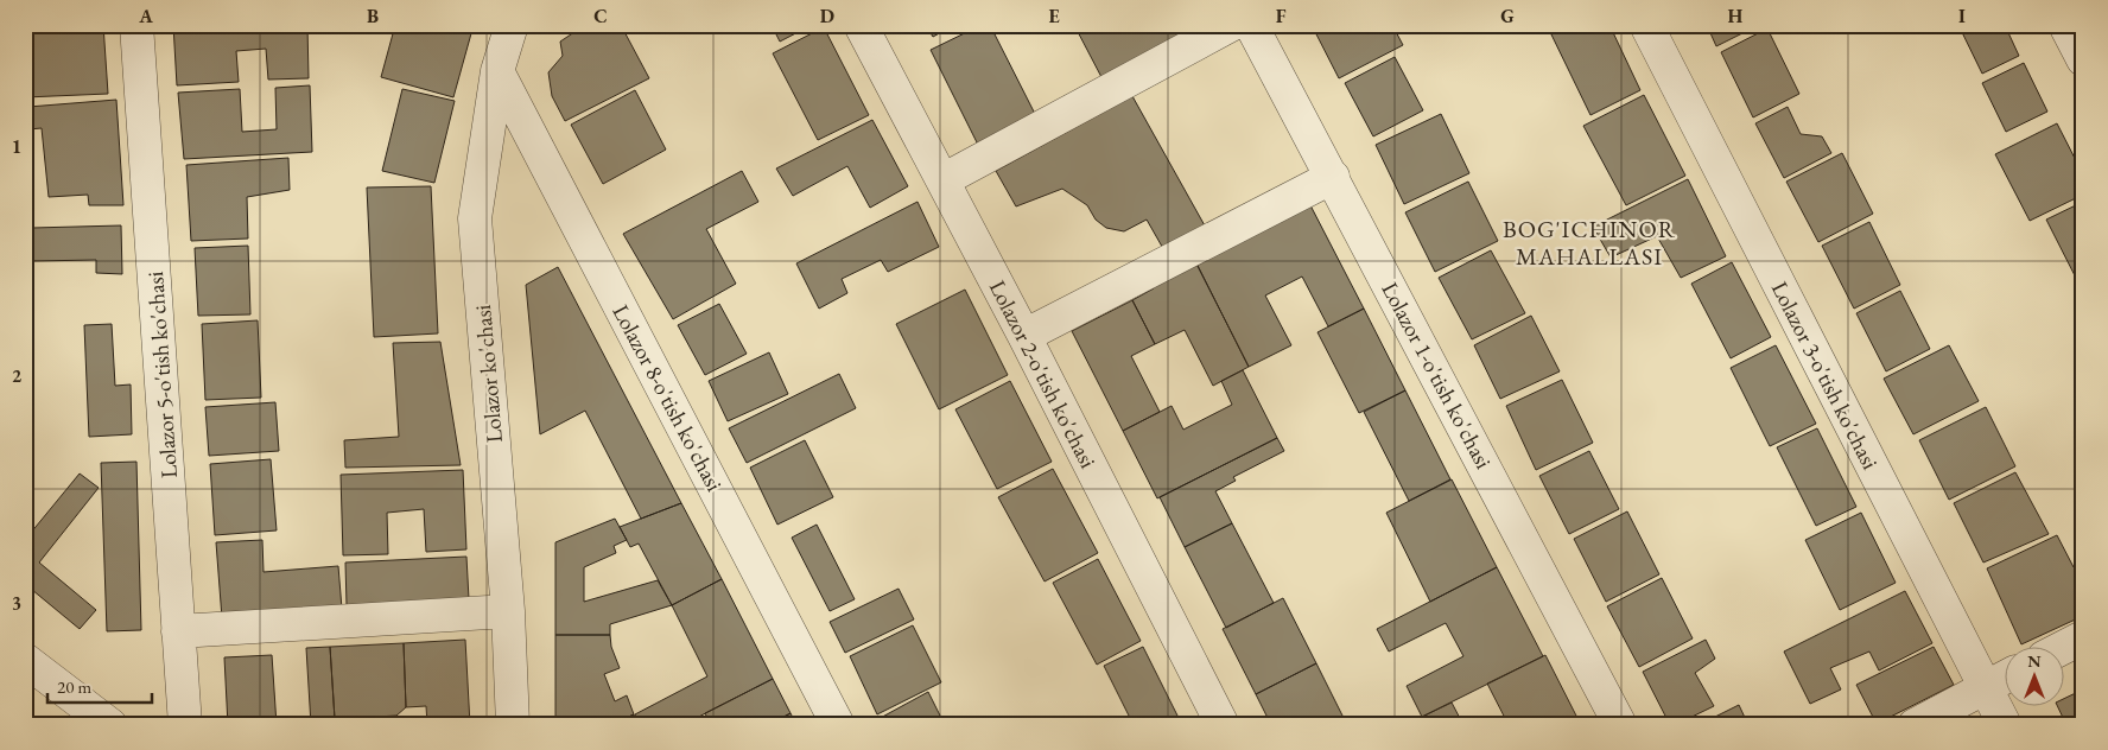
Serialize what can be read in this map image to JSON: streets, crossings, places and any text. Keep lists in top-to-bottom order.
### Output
{
  "streets": {
    "street": [
      "Lolazor ko'chasi",
      "Lolazor 2-o'tish ko'chasi",
      "Lolazor 5-o'tish ko'chasi",
      "Lolazor 1-o'tish ko'chasi",
      "Lolazor 3-o'tish ko'chasi",
      "Lolazor 8-o'tish ko'chasi"
    ]
  },
  "crossings": [
    ["Lolazor ko'chasi", "Lolazor 8-o'tish ko'chasi"]
  ],
  "districts": ["BOG'ICHINOR MAHALLASI"],
  "scale_bar": "20 m",
  "north": "top",
  "grid": {
    "columns": [
      "A",
      "B",
      "C",
      "D",
      "E",
      "F",
      "G",
      "H",
      "I"
    ],
    "rows": ["1", "2", "3"]
  }
}
